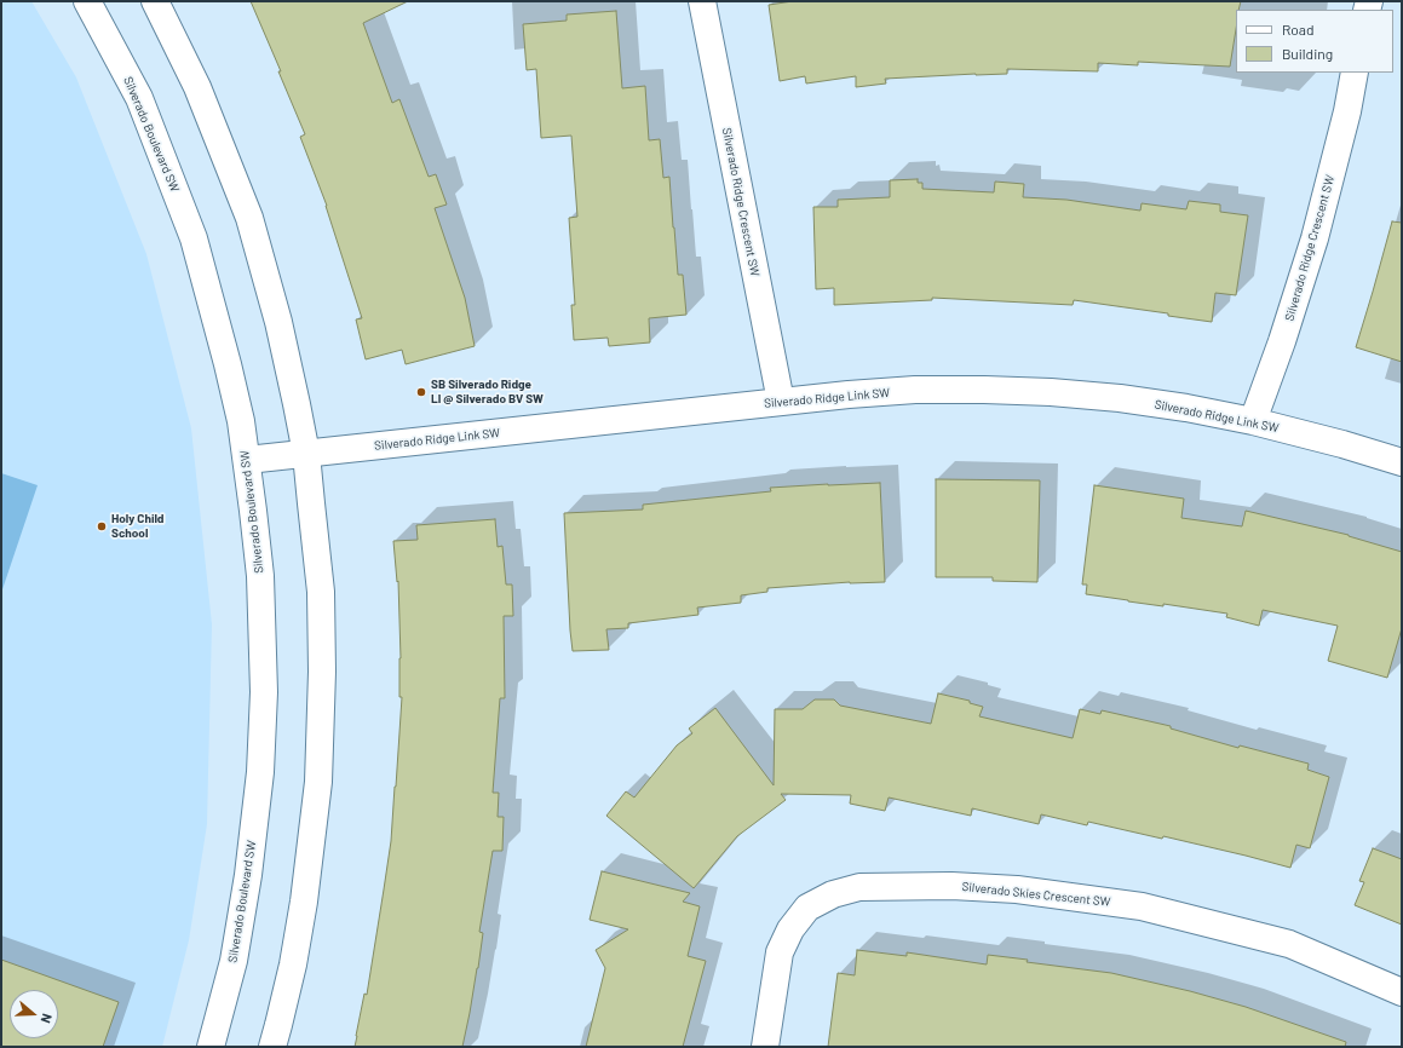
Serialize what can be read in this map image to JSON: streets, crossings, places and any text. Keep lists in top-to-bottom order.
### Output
{
  "streets": {
    "street": [
      "Silverado Boulevard SW",
      "Silverado Ridge Crescent SW",
      "Silverado Ridge Link SW",
      "Silverado Skies Crescent SW"
    ]
  },
  "crossings": [
    ["Silverado Boulevard SW", "Silverado Ridge Link SW"],
    ["Silverado Ridge Crescent SW", "Silverado Ridge Link SW"]
  ],
  "places": ["SB Silverado Ridge LI @ Silverado BV SW", "Holy Child School"],
  "legend": ["Road", "Building"],
  "north": "right"
}
